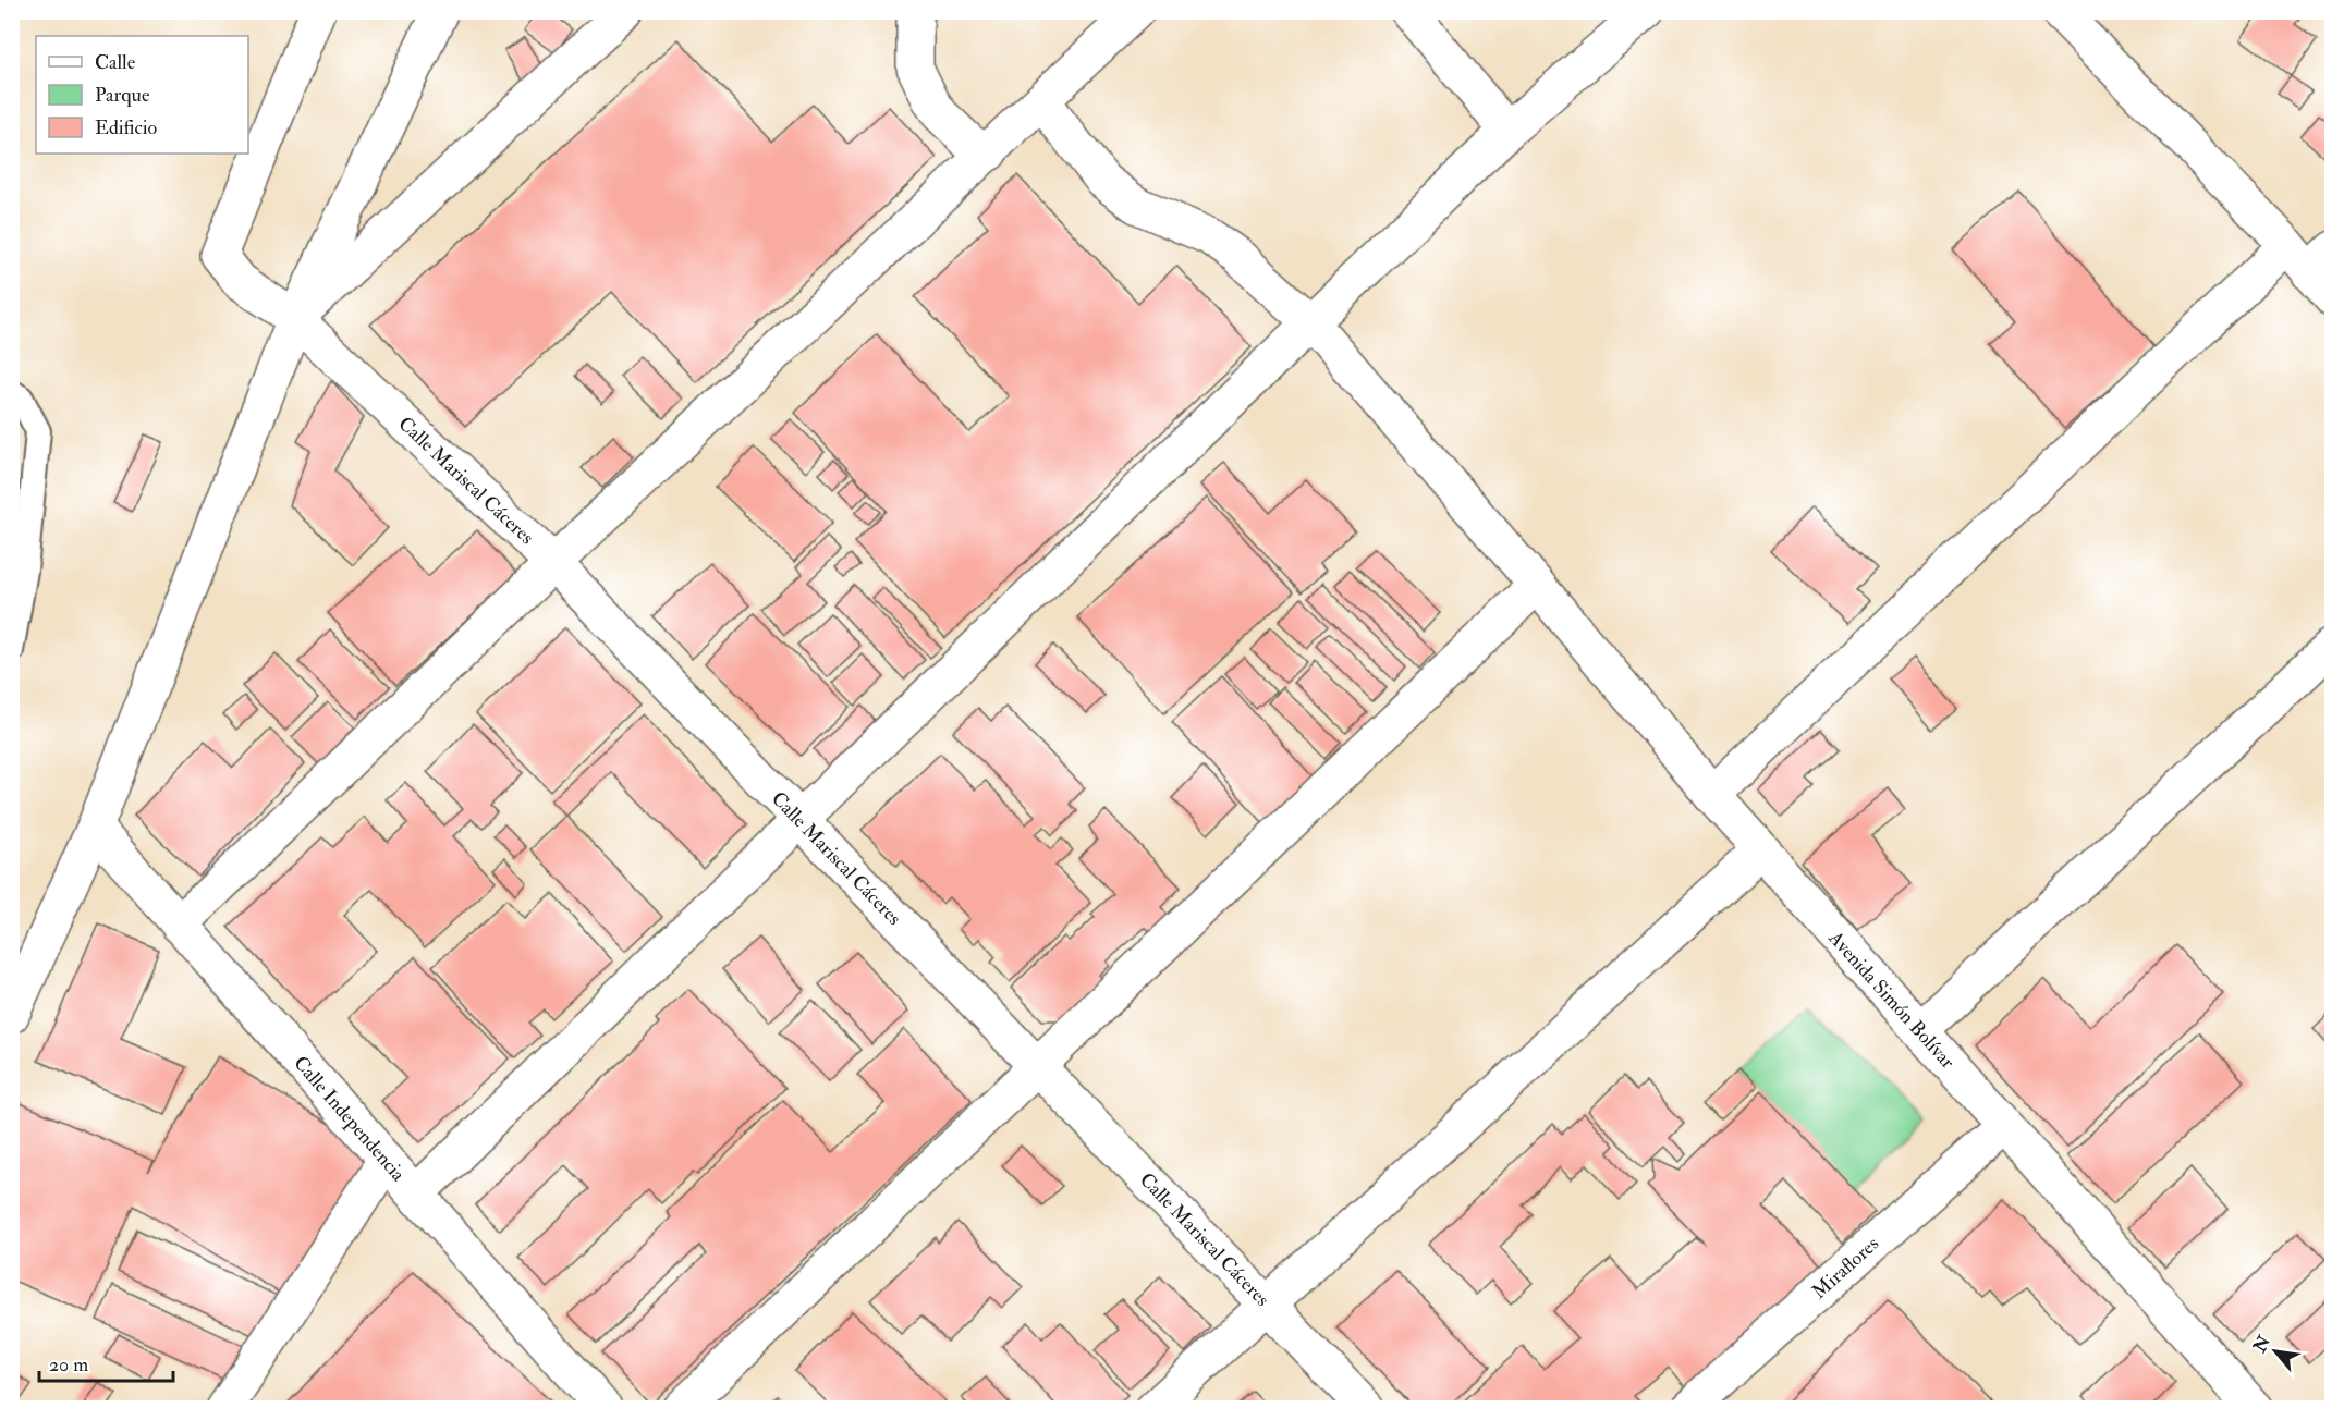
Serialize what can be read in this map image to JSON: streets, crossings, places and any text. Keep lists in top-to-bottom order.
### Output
{
  "streets": {
    "street": [
      "Calle Mariscal Cáceres",
      "Avenida Simón Bolívar",
      "Calle Independencia",
      "Miraflores"
    ]
  },
  "crossings": [
    ["Avenida Simón Bolívar", "Miraflores"]
  ],
  "legend": ["Calle", "Parque", "Edificio"],
  "scale_bar": "20 m",
  "north": "top left"
}
